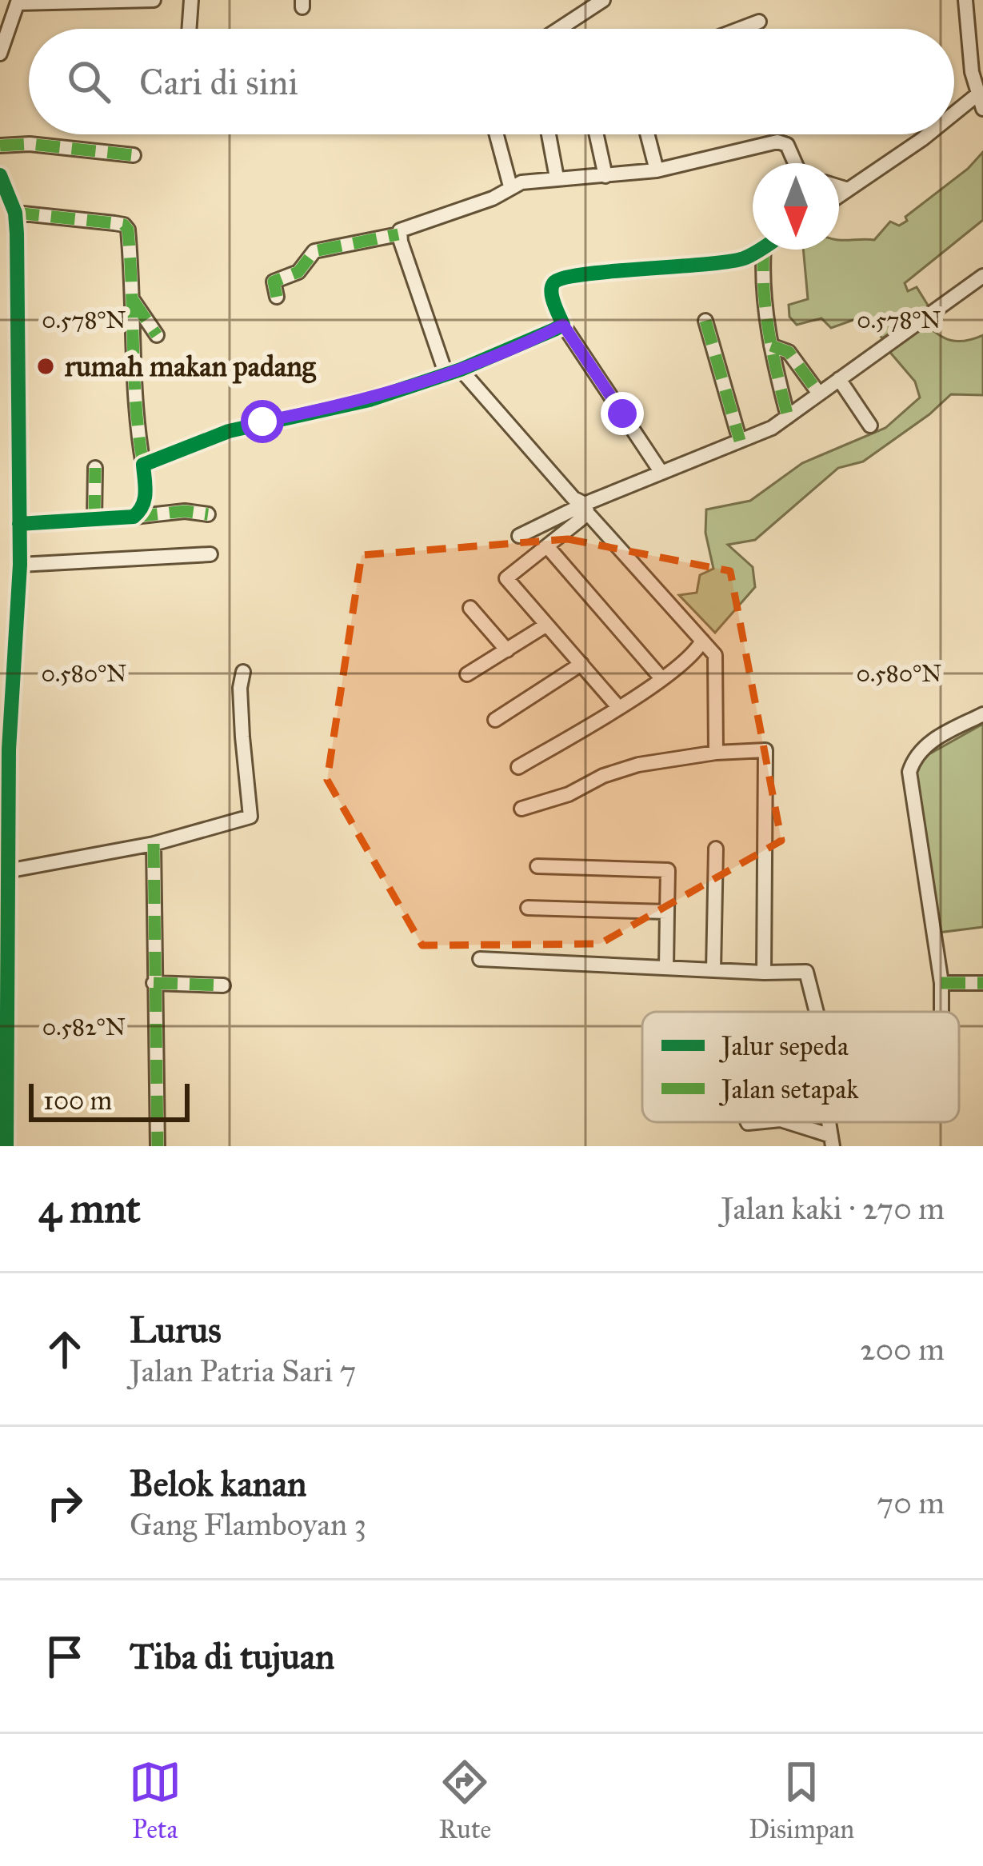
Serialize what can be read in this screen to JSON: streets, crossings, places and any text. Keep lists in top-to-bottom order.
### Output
{
  "places": ["rumah makan padang"],
  "legend": ["Jalur sepeda", "Jalan setapak"],
  "scale_bar": "100 m",
  "north": "bottom",
  "page": {
    "search": "Cari di sini",
    "scale": "100 m",
    "heading": ["4 mnt", "Jalan kaki · 270 m"],
    "list": [
      ["Lurus", "Jalan Patria Sari 7", "200 m"],
      ["Belok kanan", "Gang Flamboyan 3", "70 m"],
      "Tiba di tujuan"
    ],
    "nav": ["Peta", "Rute", "Disimpan"]
  },
  "coordinates": ["0.578°N", "0.580°N", "0.582°N"]
}
